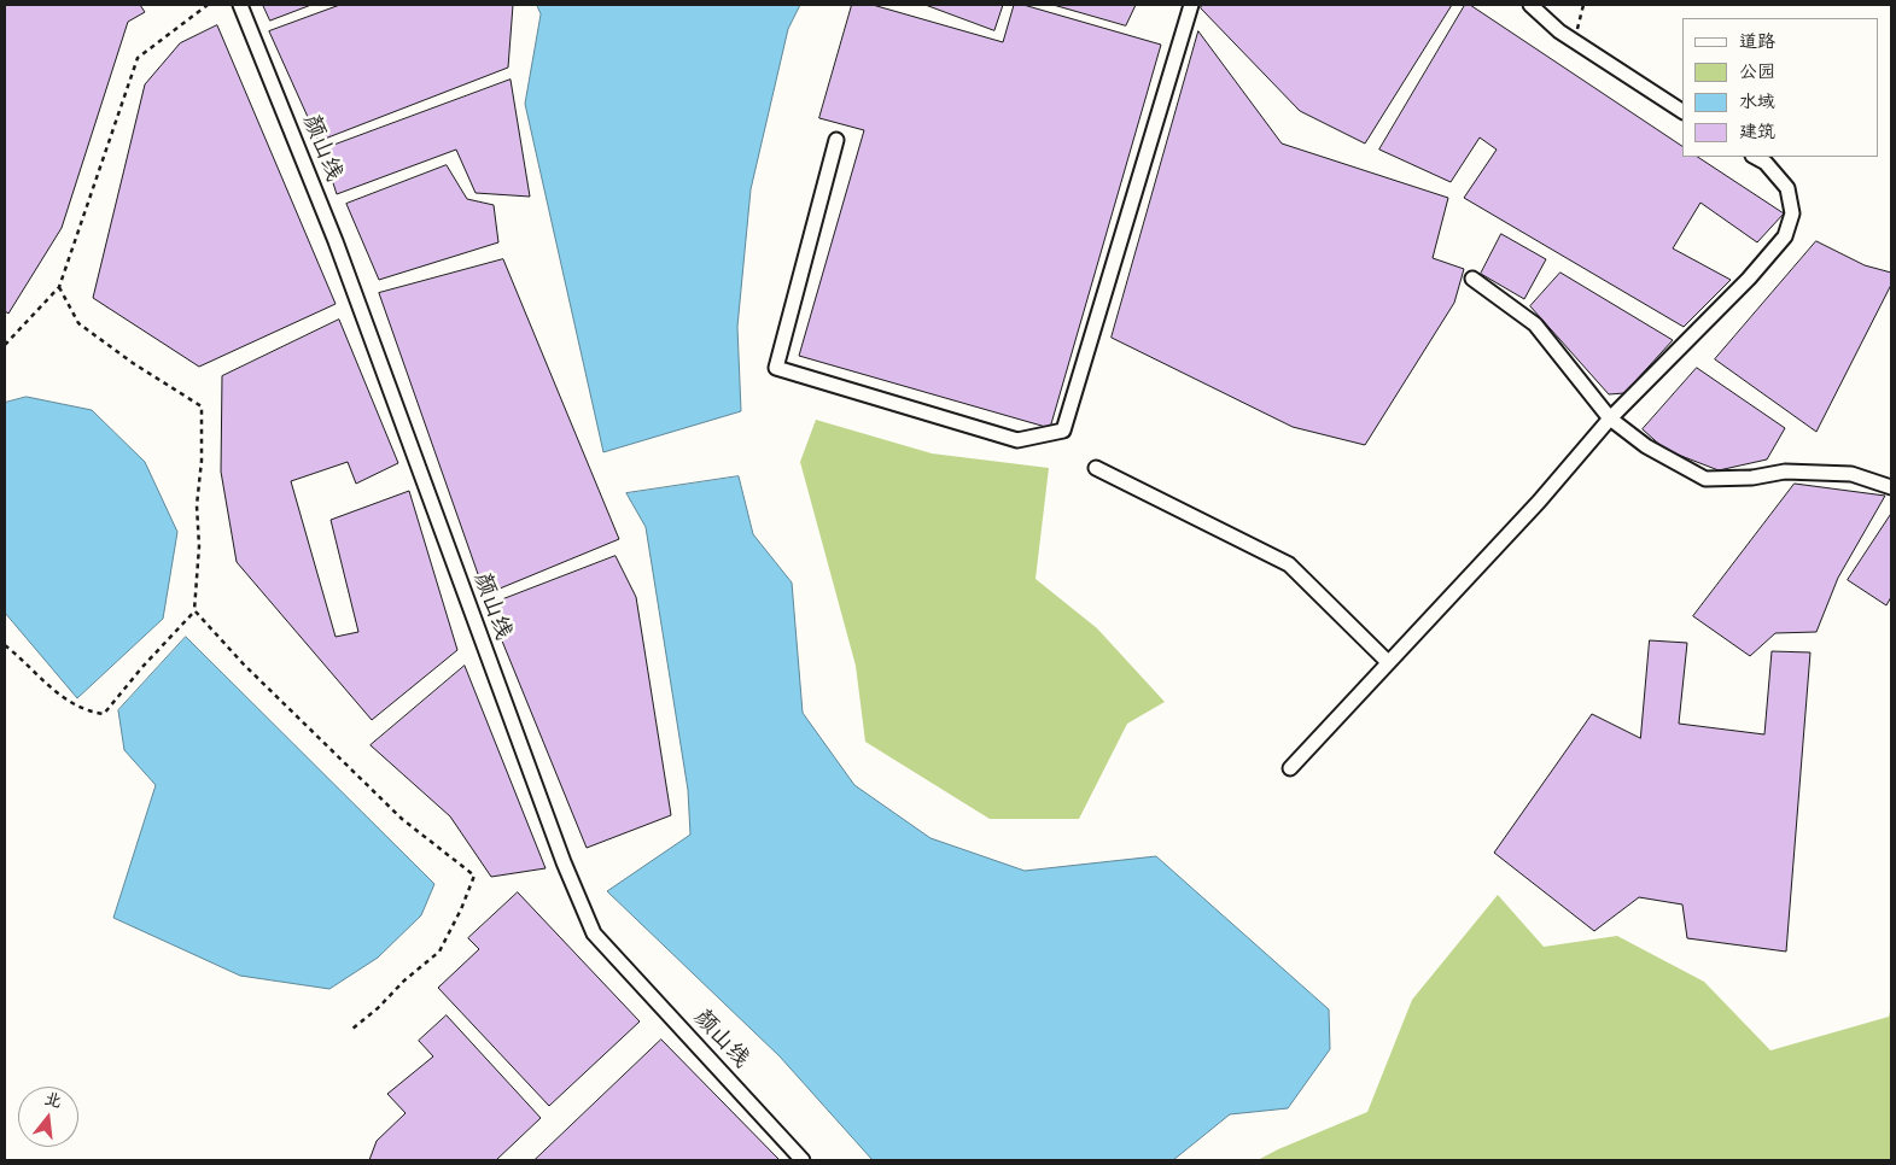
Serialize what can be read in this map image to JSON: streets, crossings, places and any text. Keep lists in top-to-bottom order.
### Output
{
  "streets": {
    "street": ["颜山线"]
  },
  "legend": [
    "道路",
    "公园",
    "水域",
    "建筑"
  ],
  "north": "top"
}
